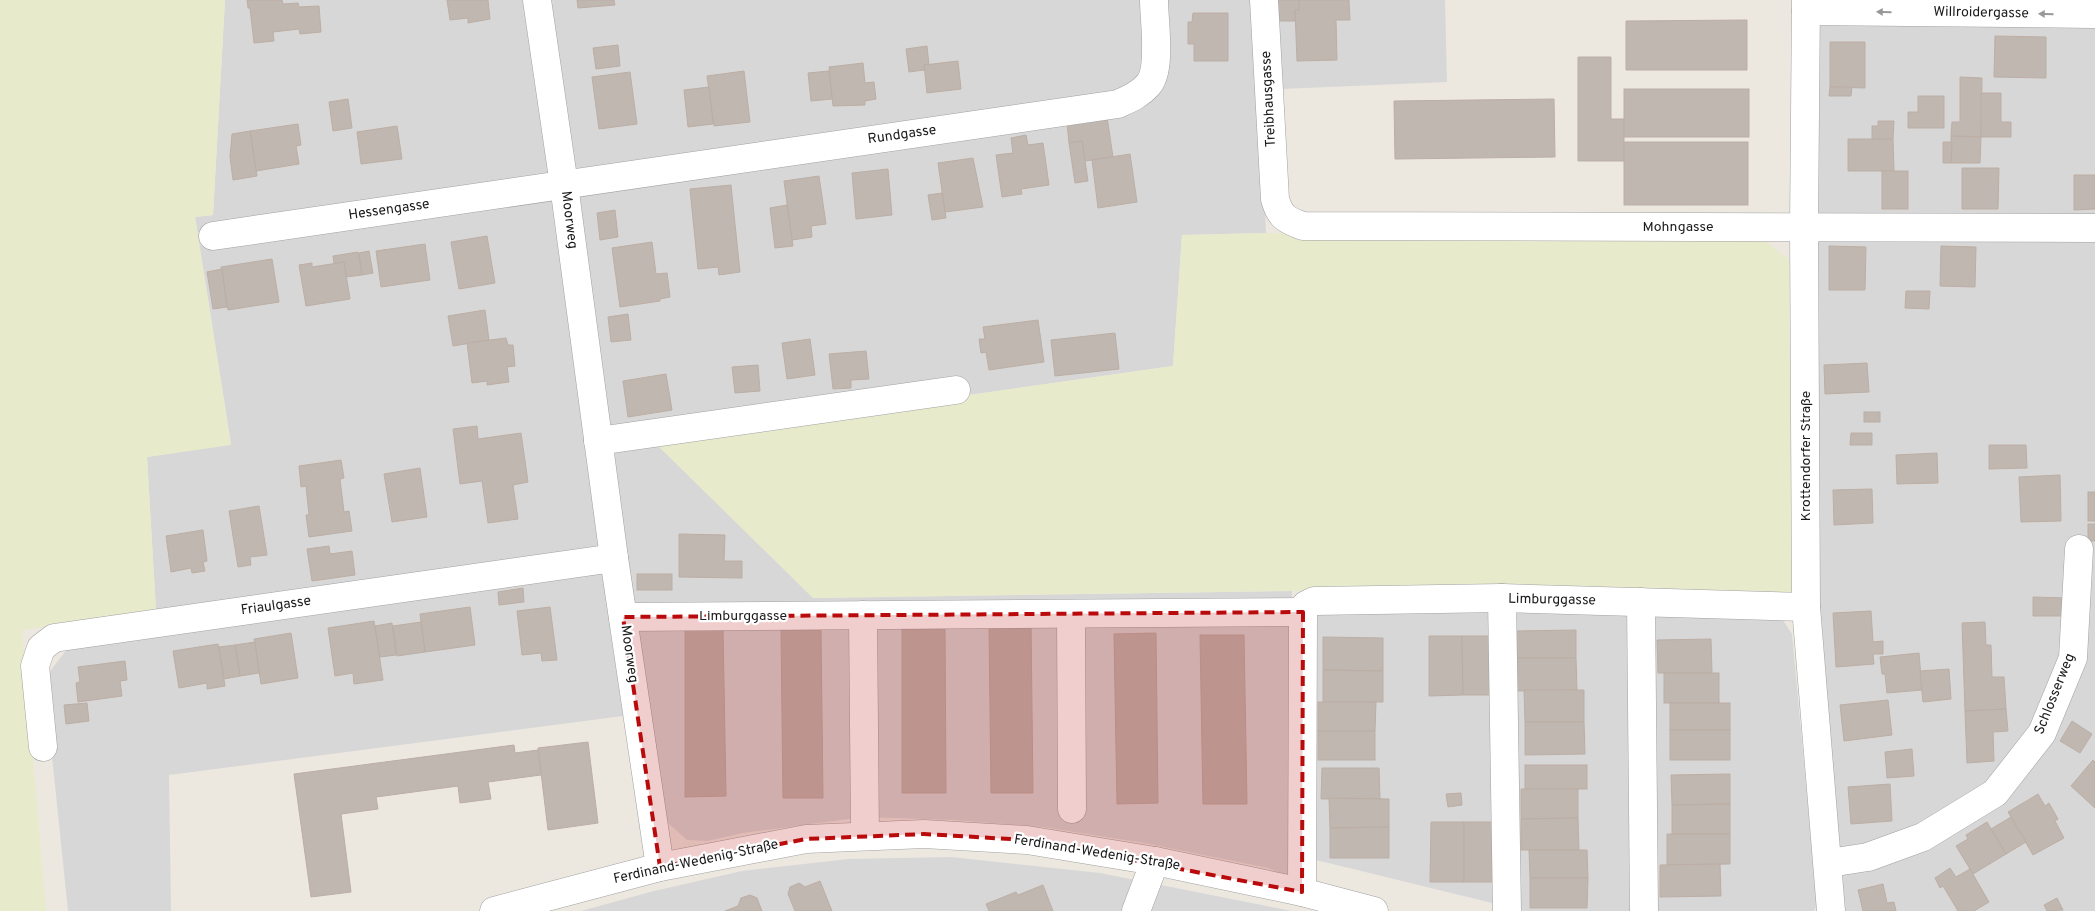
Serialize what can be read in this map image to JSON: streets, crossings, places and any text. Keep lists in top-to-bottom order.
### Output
{
  "streets": {
    "street": [
      "Willroidergasse",
      "Treibhausgasse",
      "Rundgasse",
      "Hessengasse",
      "Moorweg",
      "Mohngasse",
      "Krottendorfer Straße",
      "Limburggasse",
      "Friaulgasse",
      "Schlosserweg",
      "Ferdinand-Wedenig-Straße"
    ]
  },
  "crossings": [
    ["Willroidergasse", "Krottendorfer Straße"],
    ["Treibhausgasse", "Mohngasse"],
    ["Rundgasse", "Hessengasse"],
    ["Rundgasse", "Moorweg"],
    ["Hessengasse", "Moorweg"],
    ["Moorweg", "Limburggasse"],
    ["Moorweg", "Friaulgasse"],
    ["Moorweg", "Ferdinand-Wedenig-Straße"],
    ["Mohngasse", "Krottendorfer Straße"],
    ["Krottendorfer Straße", "Limburggasse"],
    ["Krottendorfer Straße", "Schlosserweg"]
  ],
  "one_way": ["Willroidergasse"]
}
